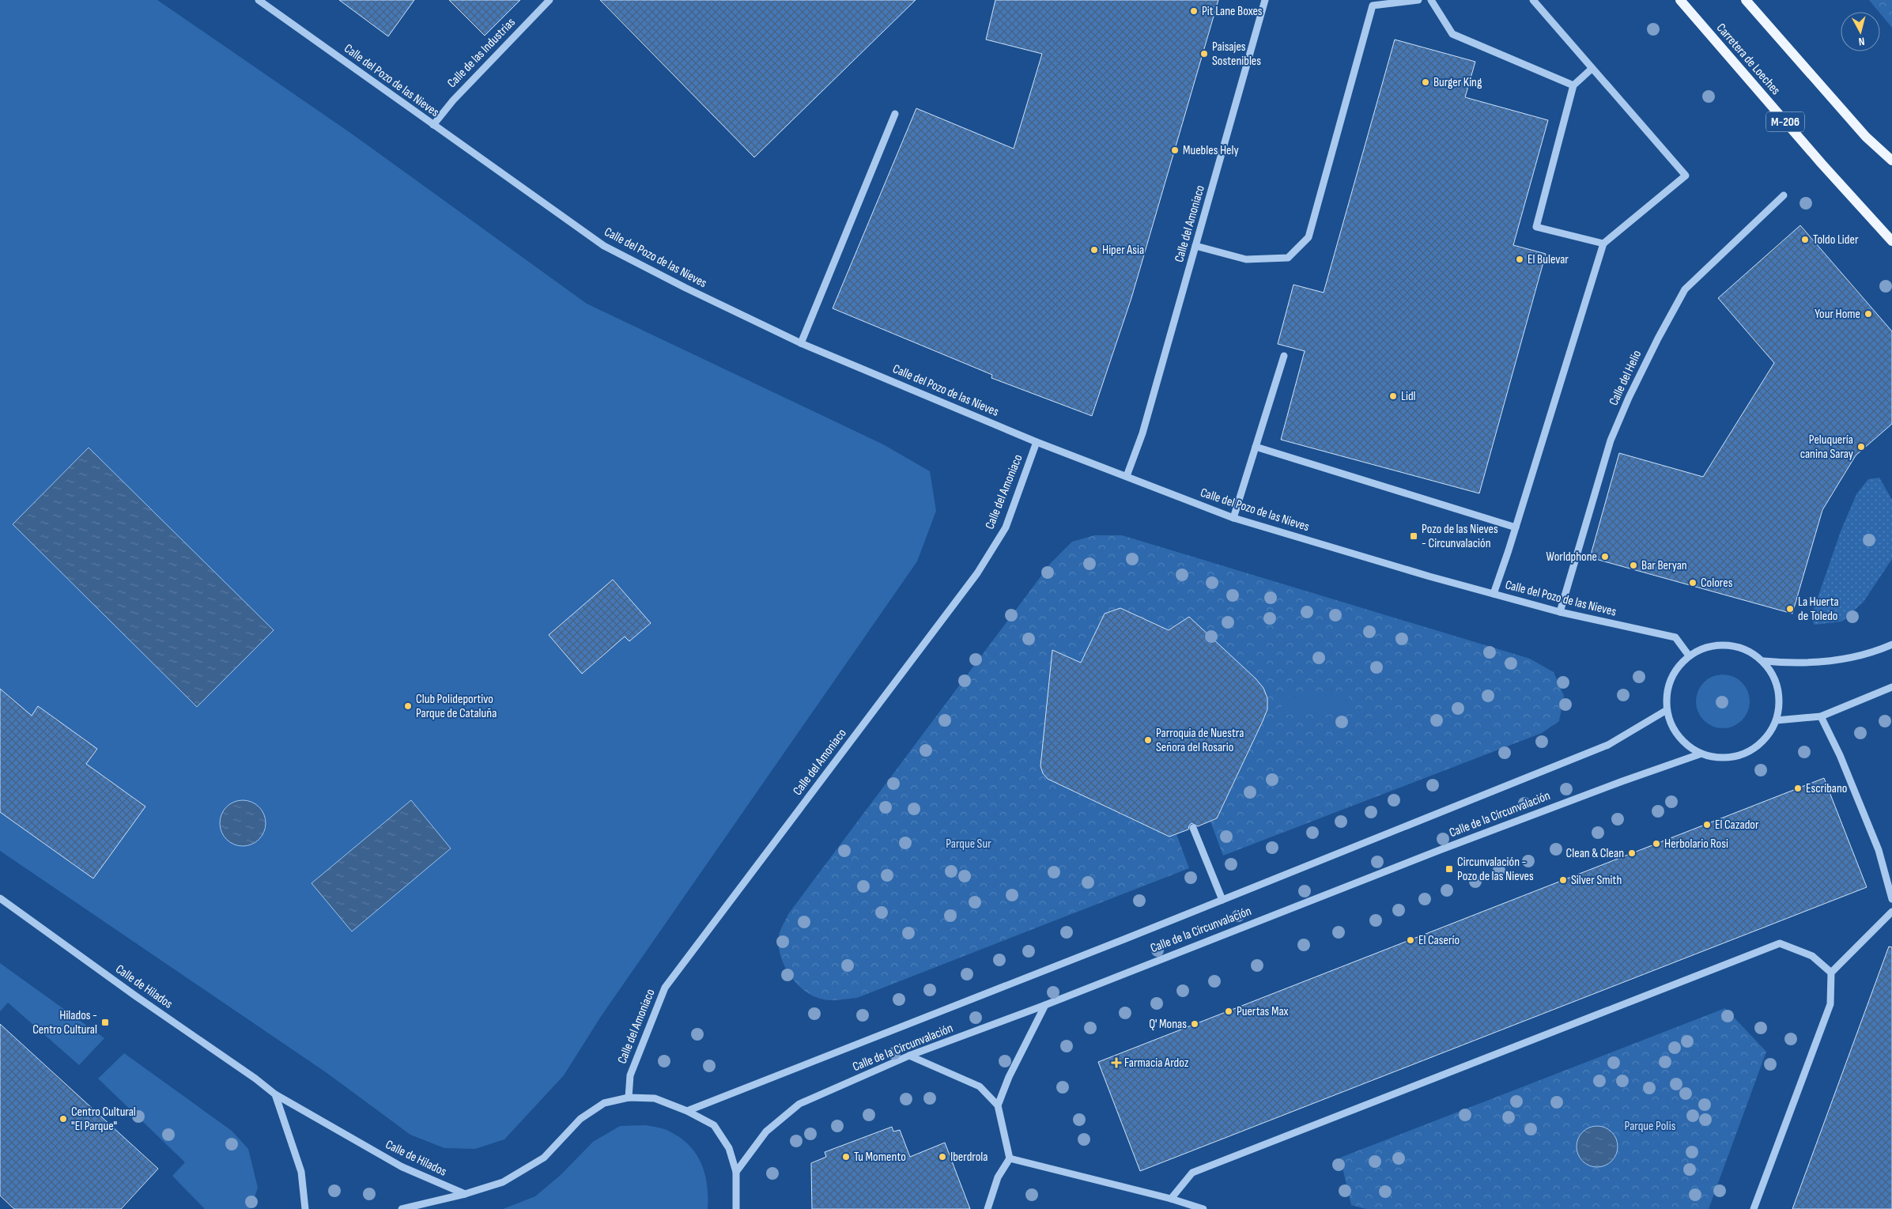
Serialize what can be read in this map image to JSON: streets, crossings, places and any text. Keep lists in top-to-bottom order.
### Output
{
  "streets": {
    "main road": ["Carretera de Loeches", "M-206"],
    "street": [
      "Calle de las Industrias",
      "Calle del Pozo de las Nieves",
      "Calle del Amoniaco",
      "Calle del Helio",
      "Calle de la Circunvalación",
      "Calle de Hilados"
    ]
  },
  "crossings": [
    ["Calle de las Industrias", "Calle del Pozo de las Nieves"],
    ["Calle del Pozo de las Nieves", "Calle del Amoniaco"],
    ["Calle del Pozo de las Nieves", "Calle del Helio"],
    ["Calle del Pozo de las Nieves", "Calle de la Circunvalación"]
  ],
  "parks": ["Parque Sur", "Parque Polis"],
  "places": {
    "other": [
      "Pit Lane Boxes",
      "Paisajes Sostenibles",
      "Burger King",
      "Muebles Hely",
      "Toldo Lider",
      "Hiper Asia",
      "El Bulevar",
      "Your Home",
      "Lidl",
      "Peluquería canina Saray",
      "Worldphone",
      "Bar Beryan",
      "Colores",
      "La Huerta de Toledo",
      "Club Polideportivo Parque de Cataluña",
      "Parroquia de Nuestra Señora del Rosario",
      "Escribano",
      "El Cazador",
      "Herbolario Rosi",
      "Clean & Clean",
      "Silver Smith",
      "El Caserío",
      "Puertas Max",
      "Q' Monas",
      "Centro Cultural \"El Parque\"",
      "Tu Momento",
      "Iberdrola"
    ],
    "transit": ["Pozo de las Nieves - Circunvalación", "Circunvalación - Pozo de las Nieves", "Hilados - Centro Cultural"],
    "health": ["Farmacia Ardoz"]
  },
  "north": "bottom"
}
